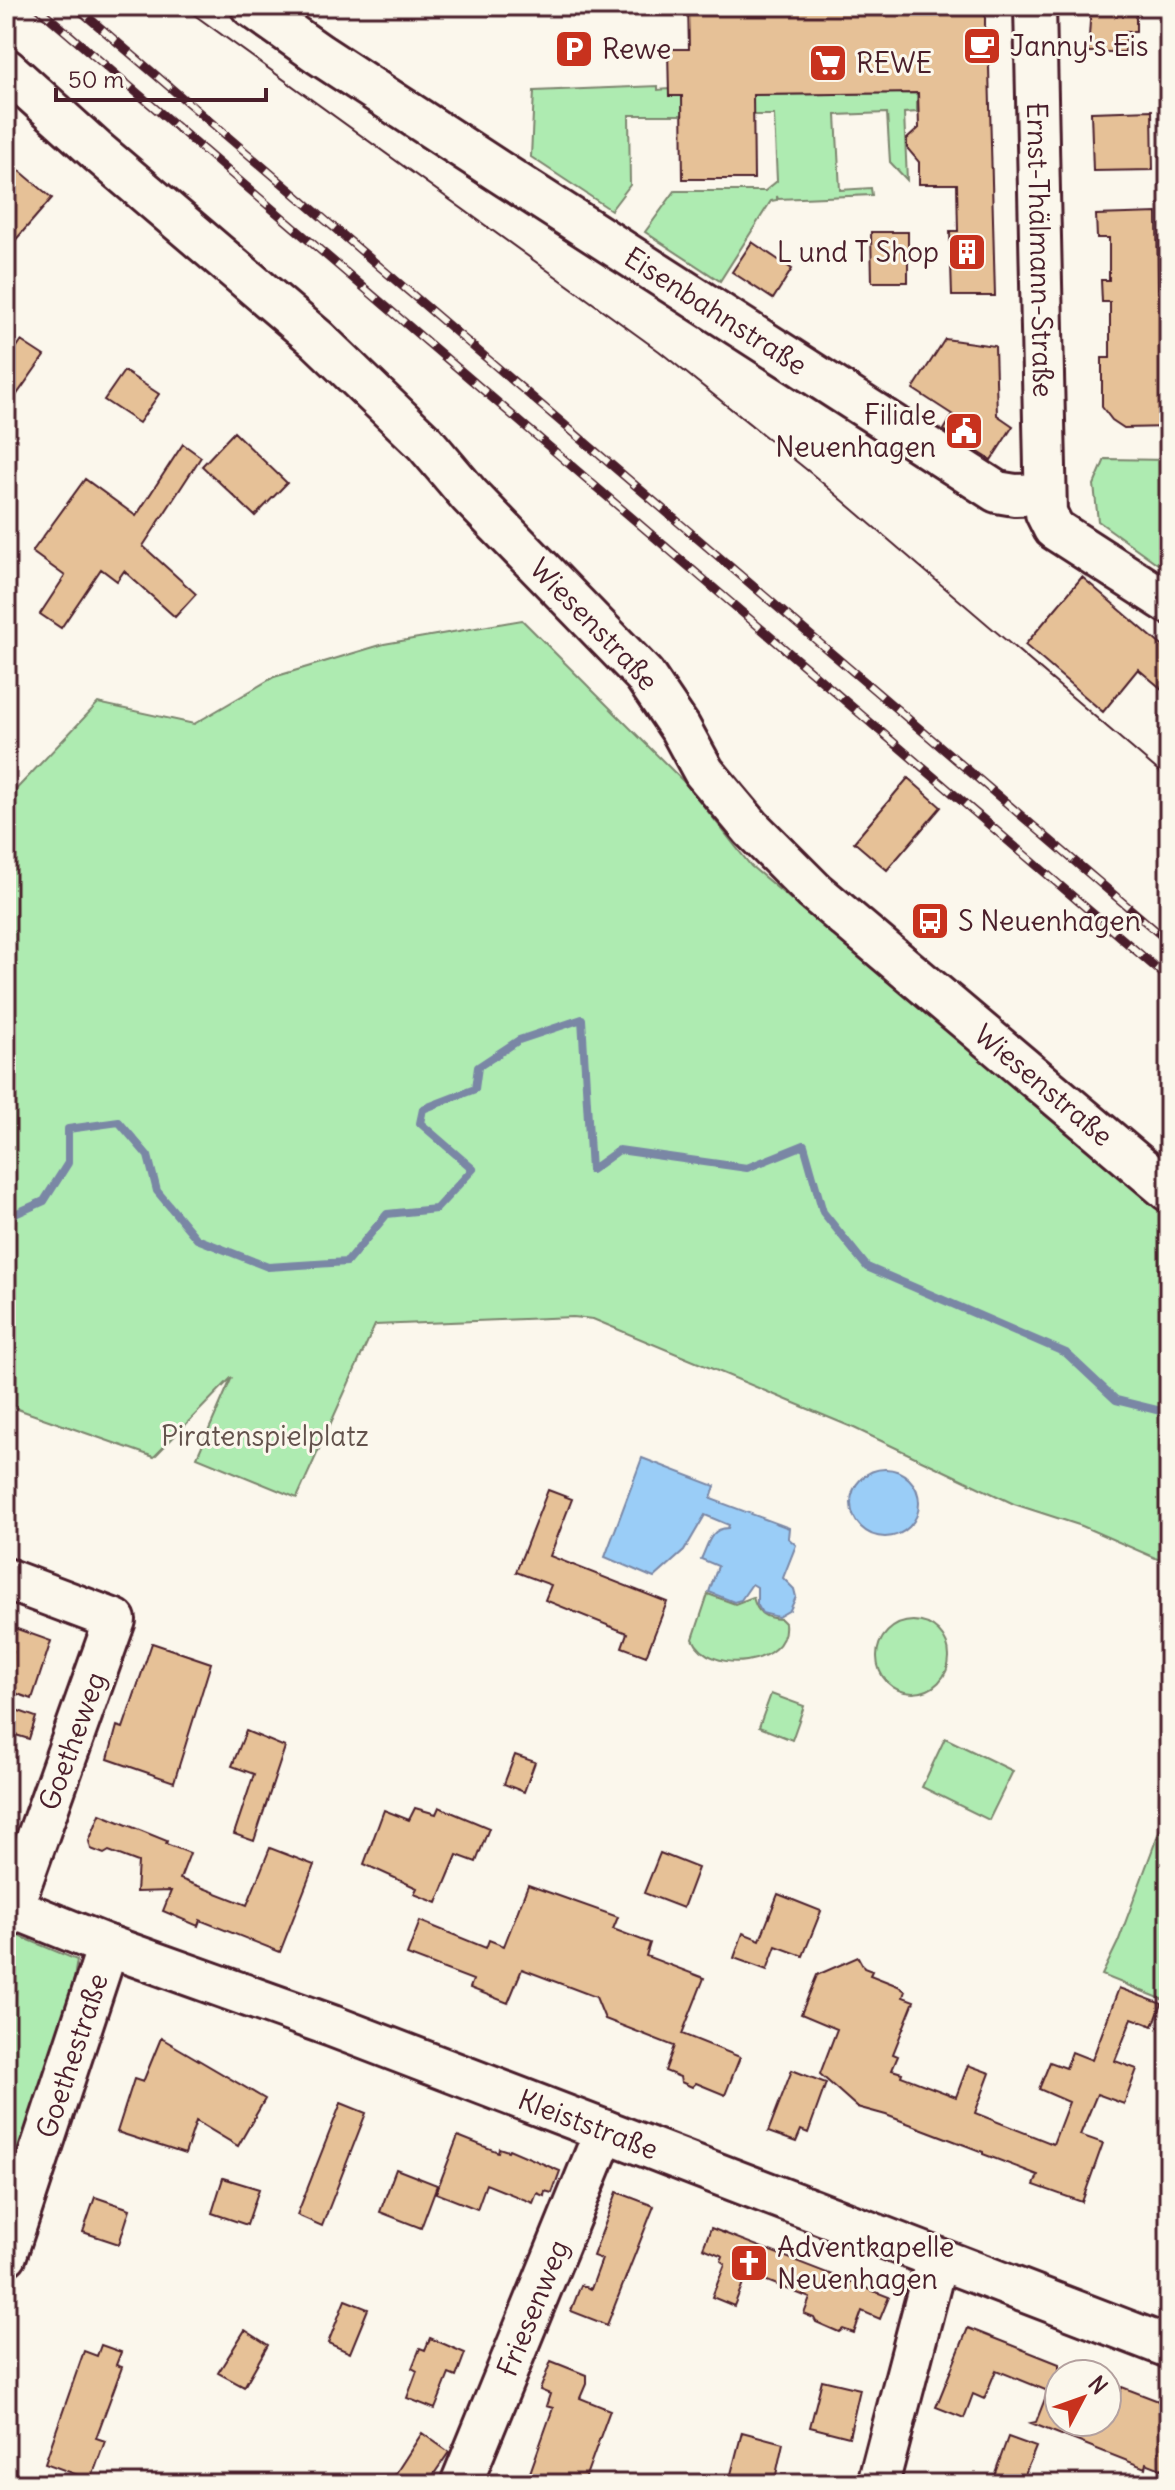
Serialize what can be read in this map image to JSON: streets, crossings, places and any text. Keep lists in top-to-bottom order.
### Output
{
  "streets": {
    "street": [
      "Ernst-Thälmann-Straße",
      "Eisenbahnstraße",
      "Wiesenstraße",
      "Goetheweg",
      "Goethestraße",
      "Kleiststraße",
      "Friesenweg"
    ]
  },
  "crossings": [
    ["Ernst-Thälmann-Straße", "Eisenbahnstraße"],
    ["Goetheweg", "Kleiststraße"],
    ["Goethestraße", "Kleiststraße"],
    ["Kleiststraße", "Friesenweg"]
  ],
  "parks": ["Piratenspielplatz"],
  "places": {
    "cafe": ["Janny's Eis"],
    "parking": ["Rewe"],
    "supermarket": ["REWE"],
    "building": ["L und T Shop"],
    "public building": ["Filiale Neuenhagen"],
    "bus stop": ["S Neuenhagen"],
    "church": ["Adventkapelle Neuenhagen"]
  },
  "scale_bar": "50 m",
  "north": "top right"
}
